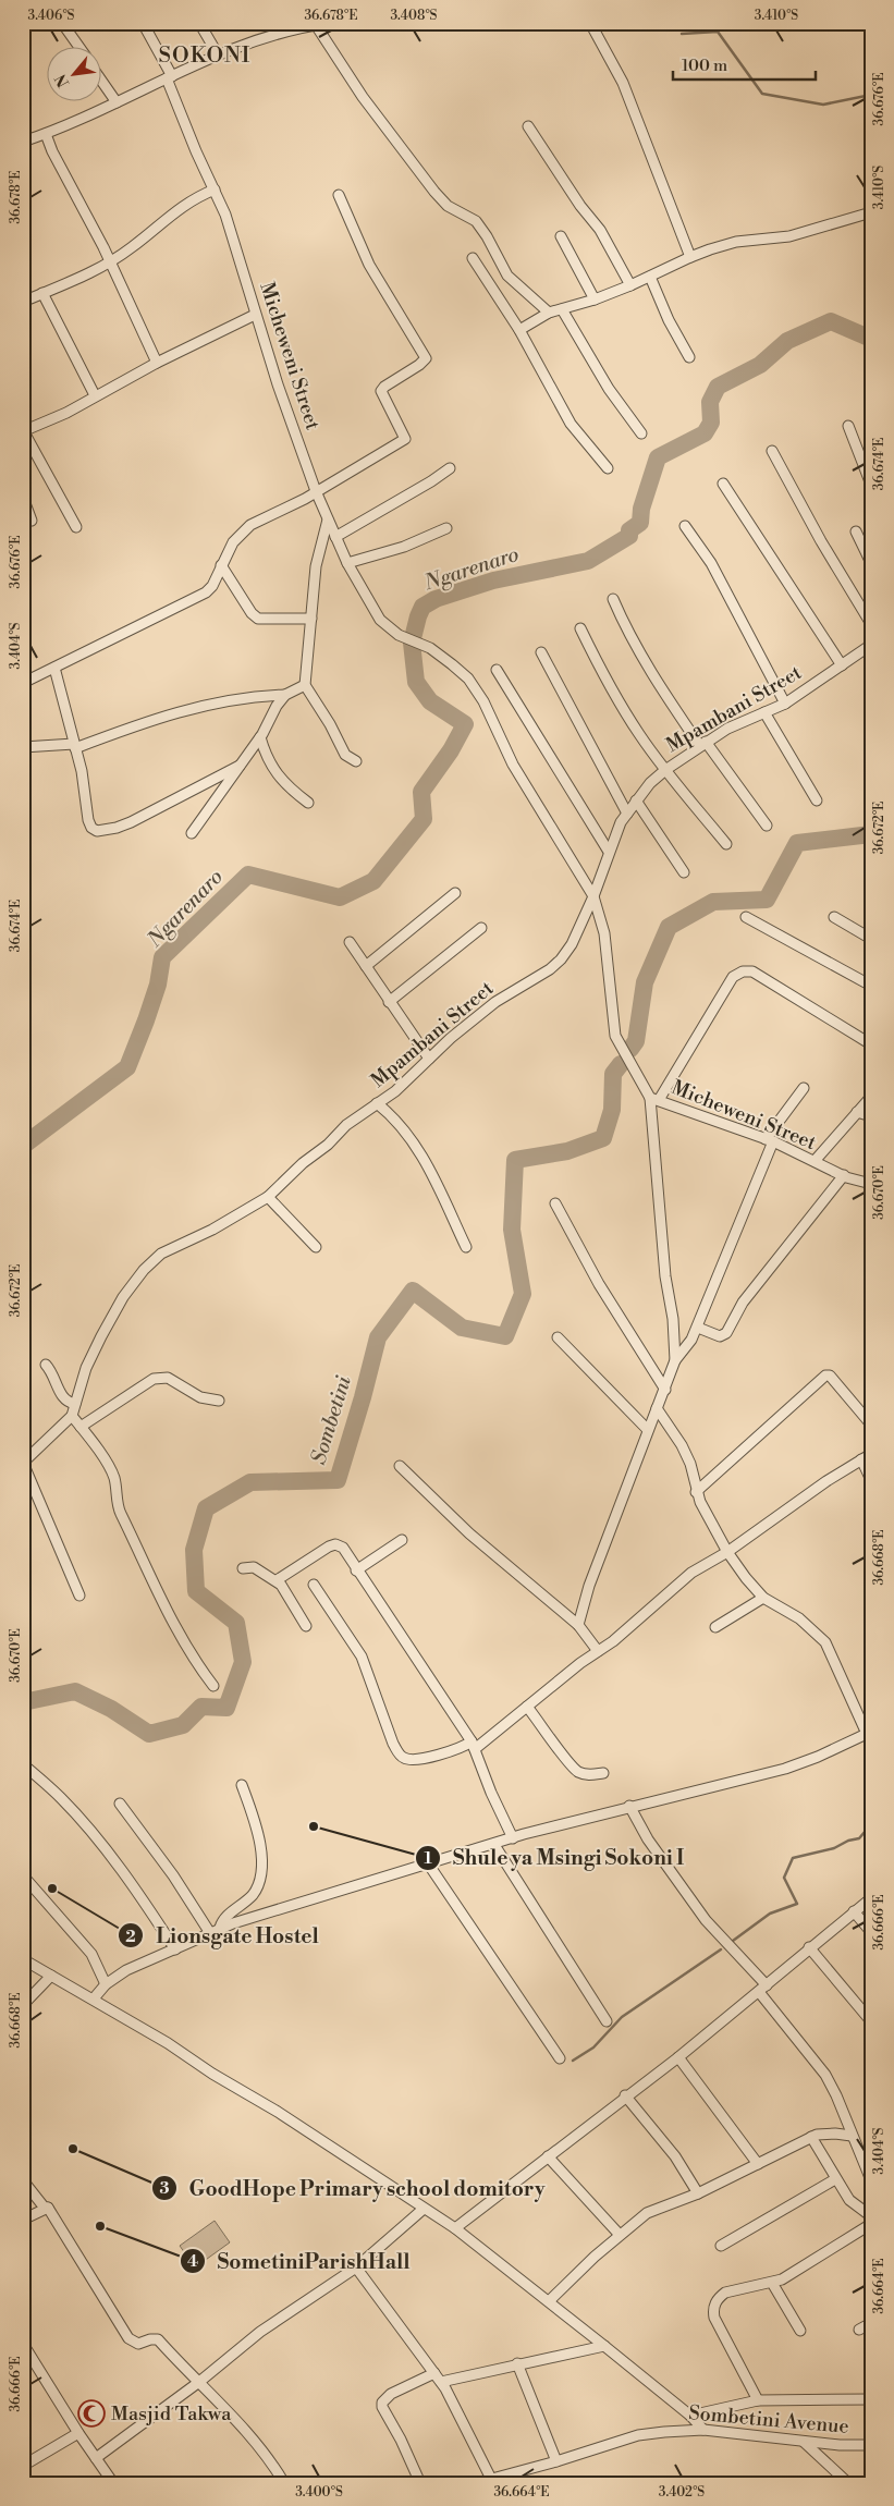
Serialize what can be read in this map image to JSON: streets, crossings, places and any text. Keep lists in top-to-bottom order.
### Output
{
  "streets": {
    "street": ["Micheweni Street", "Mpambani Street", "Sombetini Avenue"]
  },
  "crossings": [
    ["Micheweni Street", "Mpambani Street"]
  ],
  "districts": ["SOKONI"],
  "water": ["Ngarenaro", "Sombetini"],
  "places": {
    "other": [
      "Shule ya Msingi Sokoni I",
      "Lionsgate Hostel",
      "GoodHope Primary school domitory",
      "SometiniParishHall"
    ],
    "mosque": ["Masjid Takwa"]
  },
  "scale_bar": "100 m",
  "north": "bottom left",
  "coordinates": [
    "3.406°S",
    "36.678°E",
    "3.408°S",
    "3.410°S",
    "36.676°E",
    "36.674°E",
    "3.404°S",
    "36.672°E",
    "36.670°E",
    "36.668°E",
    "36.666°E",
    "36.664°E",
    "3.400°S",
    "3.402°S"
  ]
}
